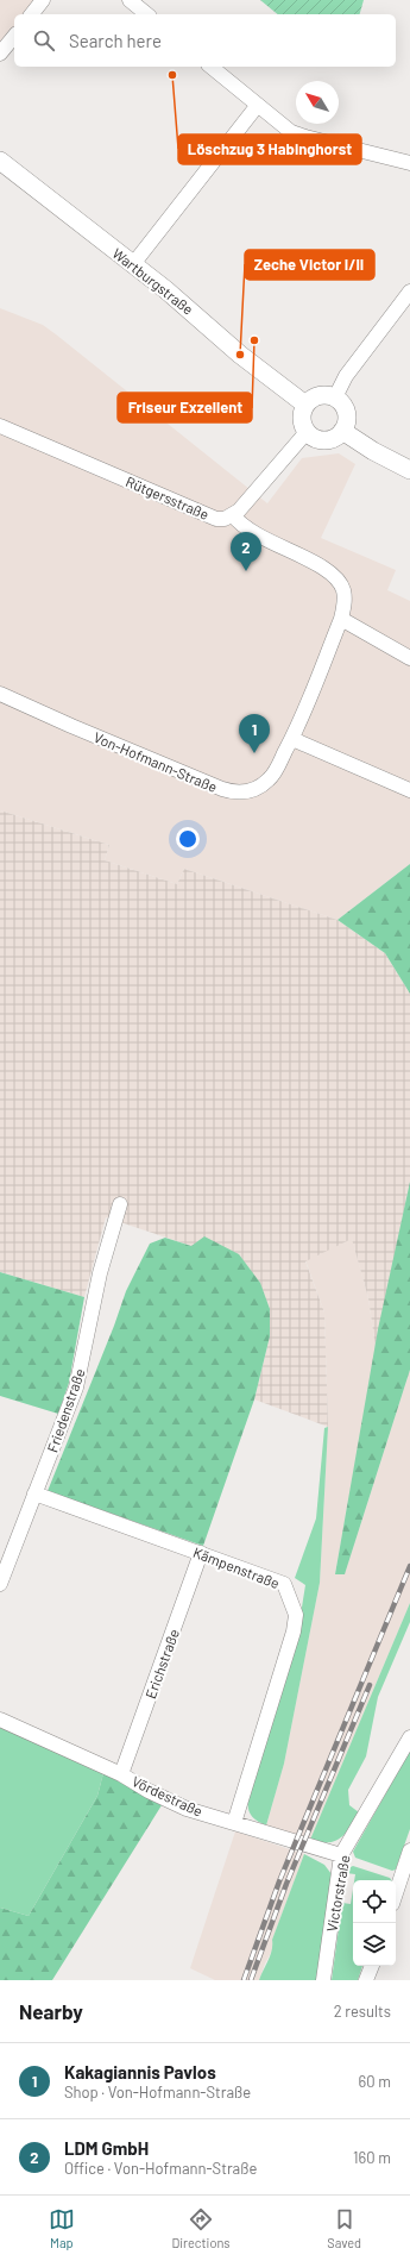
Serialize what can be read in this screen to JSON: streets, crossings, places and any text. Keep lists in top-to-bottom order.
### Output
{
  "streets": {
    "main road": ["Wartburgstraße"],
    "street": [
      "Rütgersstraße",
      "Von-Hofmann-Straße",
      "Friedenstraße",
      "Kämpenstraße",
      "Erichstraße",
      "Vördestraße",
      "Victorstraße"
    ]
  },
  "crossings": [
    ["Rütgersstraße", "Von-Hofmann-Straße"],
    ["Friedenstraße", "Kämpenstraße"],
    ["Kämpenstraße", "Erichstraße"],
    ["Kämpenstraße", "Vördestraße"],
    ["Erichstraße", "Vördestraße"],
    ["Vördestraße", "Victorstraße"]
  ],
  "places": ["Löschzug 3 Habinghorst", "Friseur Exzellent", "Zeche Victor I/II"],
  "north": "top left",
  "page": {
    "search": "Search here",
    "pins": ["2", "1"],
    "heading": ["Nearby", "2 results"],
    "list": [
      {
        "mark": "1",
        "name": "Kakagiannis Pavlos",
        "note": "Shop · Von-Hofmann-Straße",
        "value": "60 m"
      },
      {
        "mark": "2",
        "name": "LDM GmbH",
        "note": "Office · Von-Hofmann-Straße",
        "value": "160 m"
      }
    ],
    "nav": ["Map", "Directions", "Saved"]
  }
}
